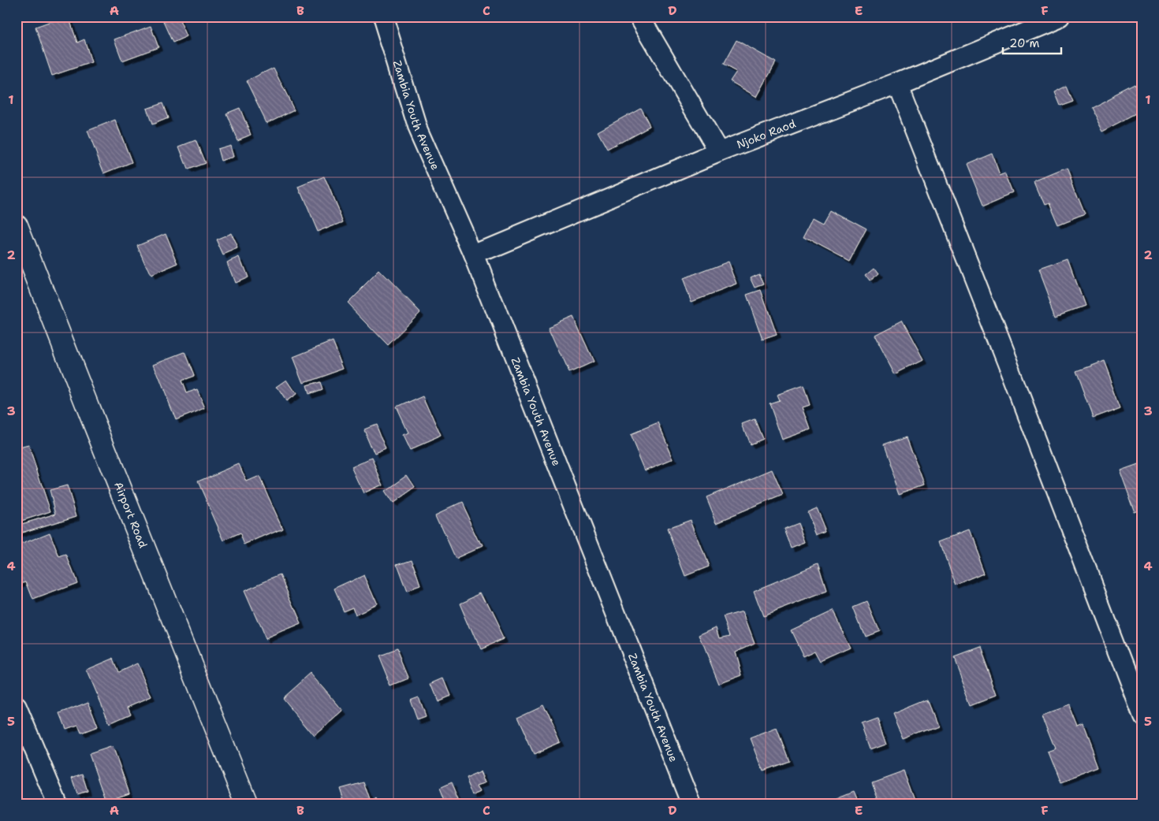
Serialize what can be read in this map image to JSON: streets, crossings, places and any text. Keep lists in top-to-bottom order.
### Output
{
  "streets": {
    "street": ["Zambia Youth Avenue", "Njoko Raod", "Airport Road"]
  },
  "crossings": [
    ["Zambia Youth Avenue", "Njoko Raod"]
  ],
  "scale_bar": "20 m",
  "grid": {
    "columns": [
      "A",
      "B",
      "C",
      "D",
      "E",
      "F"
    ],
    "rows": [
      "1",
      "2",
      "3",
      "4",
      "5"
    ]
  }
}
